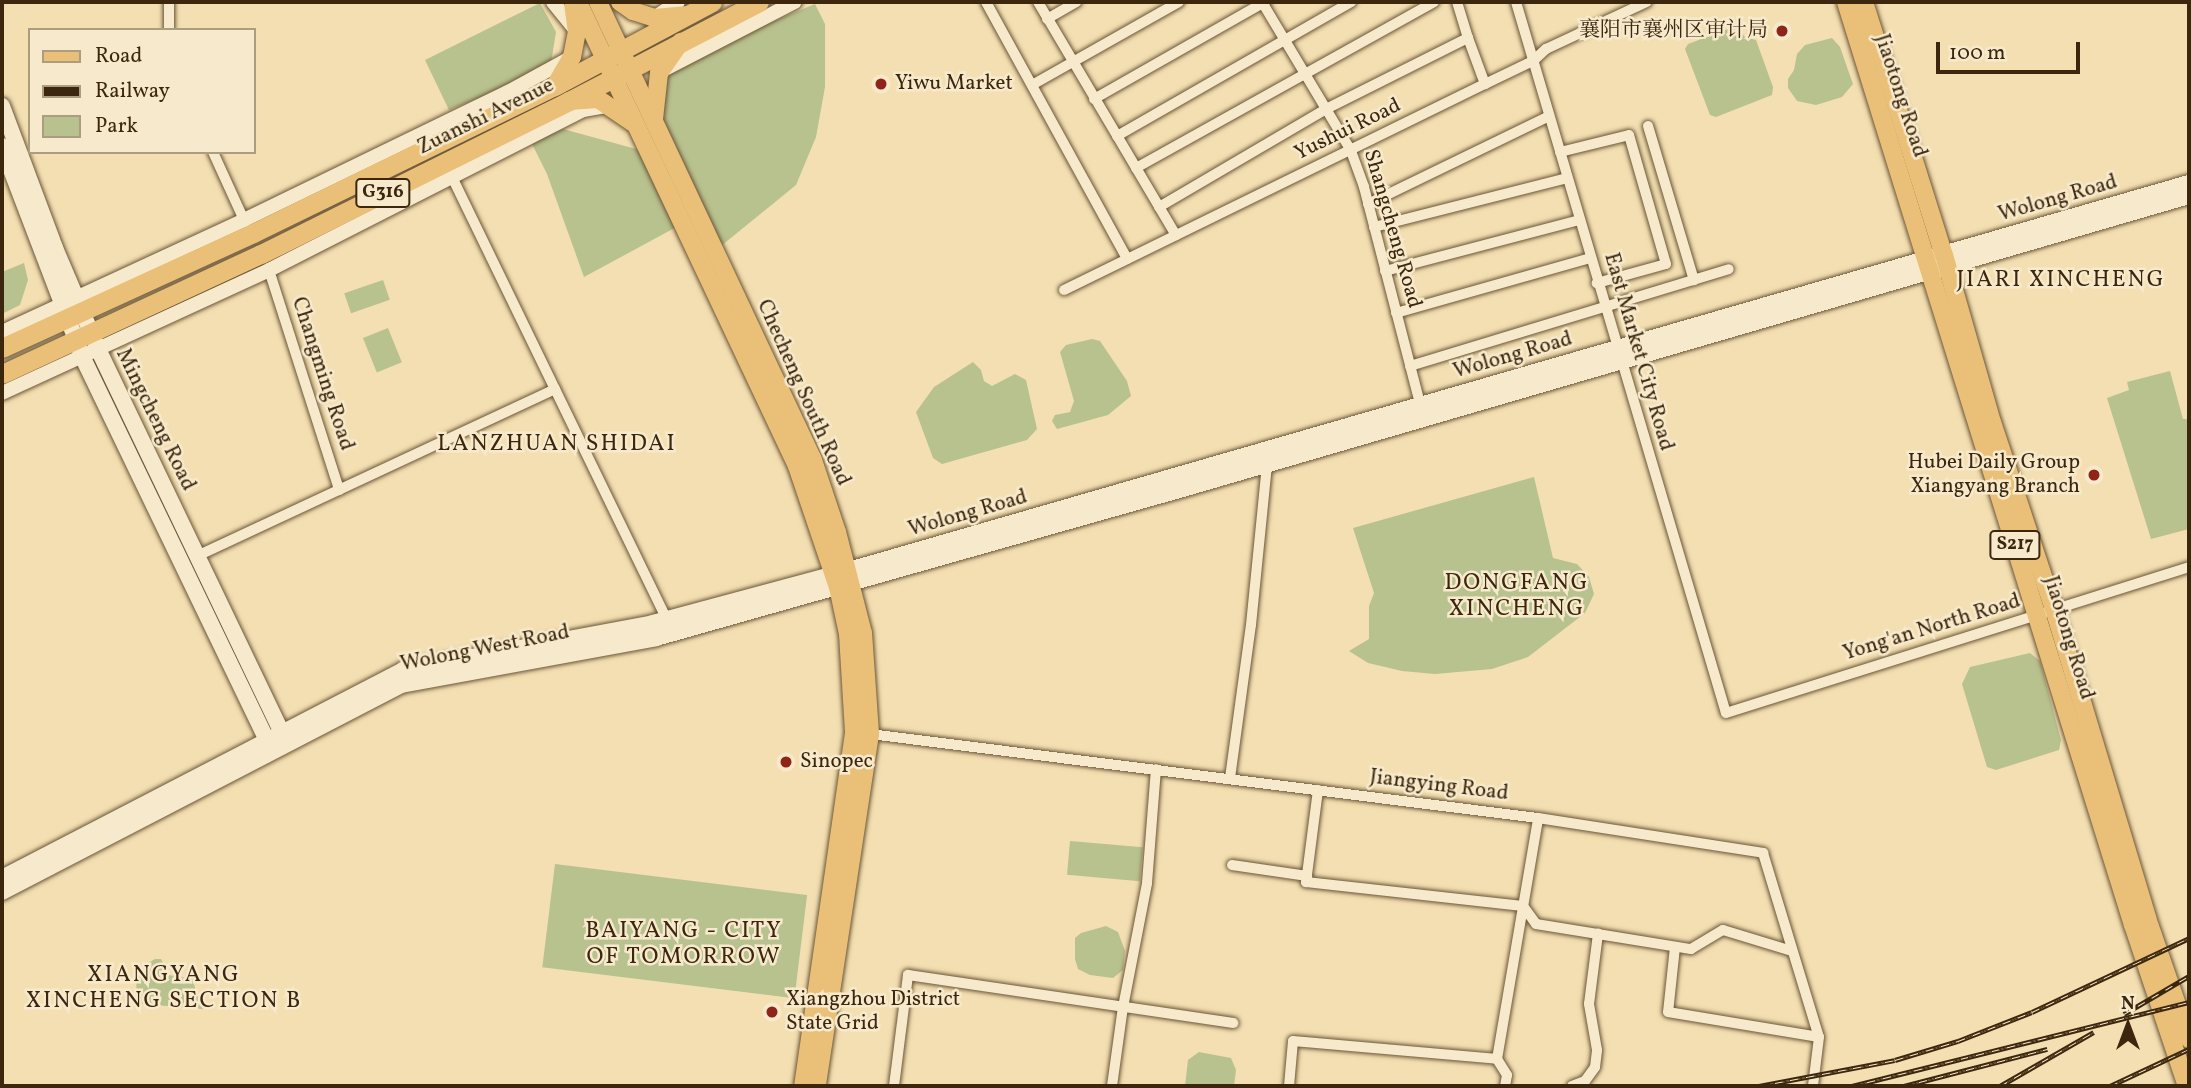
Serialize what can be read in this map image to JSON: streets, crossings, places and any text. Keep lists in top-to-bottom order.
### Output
{
  "streets": {
    "highway": ["Zuanshi Avenue", "G316"],
    "main road": [
      "Jiaotong Road",
      "Wolong Road",
      "Checheng South Road",
      "Mingcheng Road",
      "S217",
      "Wolong West Road"
    ],
    "street": [
      "Yushui Road",
      "Shangcheng Road",
      "East Market City Road",
      "Changming Road",
      "Yong'an North Road",
      "Jiangying Road"
    ]
  },
  "crossings": [
    ["Jiaotong Road", "Wolong Road"],
    ["Jiaotong Road", "Yong'an North Road"],
    ["Zuanshi Avenue", "Changming Road"],
    ["Zuanshi Avenue", "Checheng South Road"],
    ["Zuanshi Avenue", "Mingcheng Road"],
    ["Yushui Road", "Shangcheng Road"],
    ["Yushui Road", "East Market City Road"],
    ["Wolong Road", "Shangcheng Road"],
    ["Wolong Road", "East Market City Road"],
    ["Wolong Road", "Checheng South Road"],
    ["Wolong Road", "Wolong West Road"],
    ["East Market City Road", "Yong'an North Road"],
    ["Checheng South Road", "Wolong West Road"],
    ["Checheng South Road", "Jiangying Road"],
    ["Mingcheng Road", "Wolong West Road"]
  ],
  "districts": [
    "JIARI XINCHENG",
    "LANZHUAN SHIDAI",
    "DONGFANG XINCHENG",
    "BAIYANG - CITY OF TOMORROW",
    "XIANGYANG XINCHENG SECTION B"
  ],
  "places": [
    "襄阳市襄州区审计局",
    "Yiwu Market",
    "Hubei Daily Group Xiangyang Branch",
    "Sinopec",
    "Xiangzhou District State Grid"
  ],
  "legend": ["Road", "Railway", "Park"],
  "scale_bar": "100 m",
  "north": "top"
}
